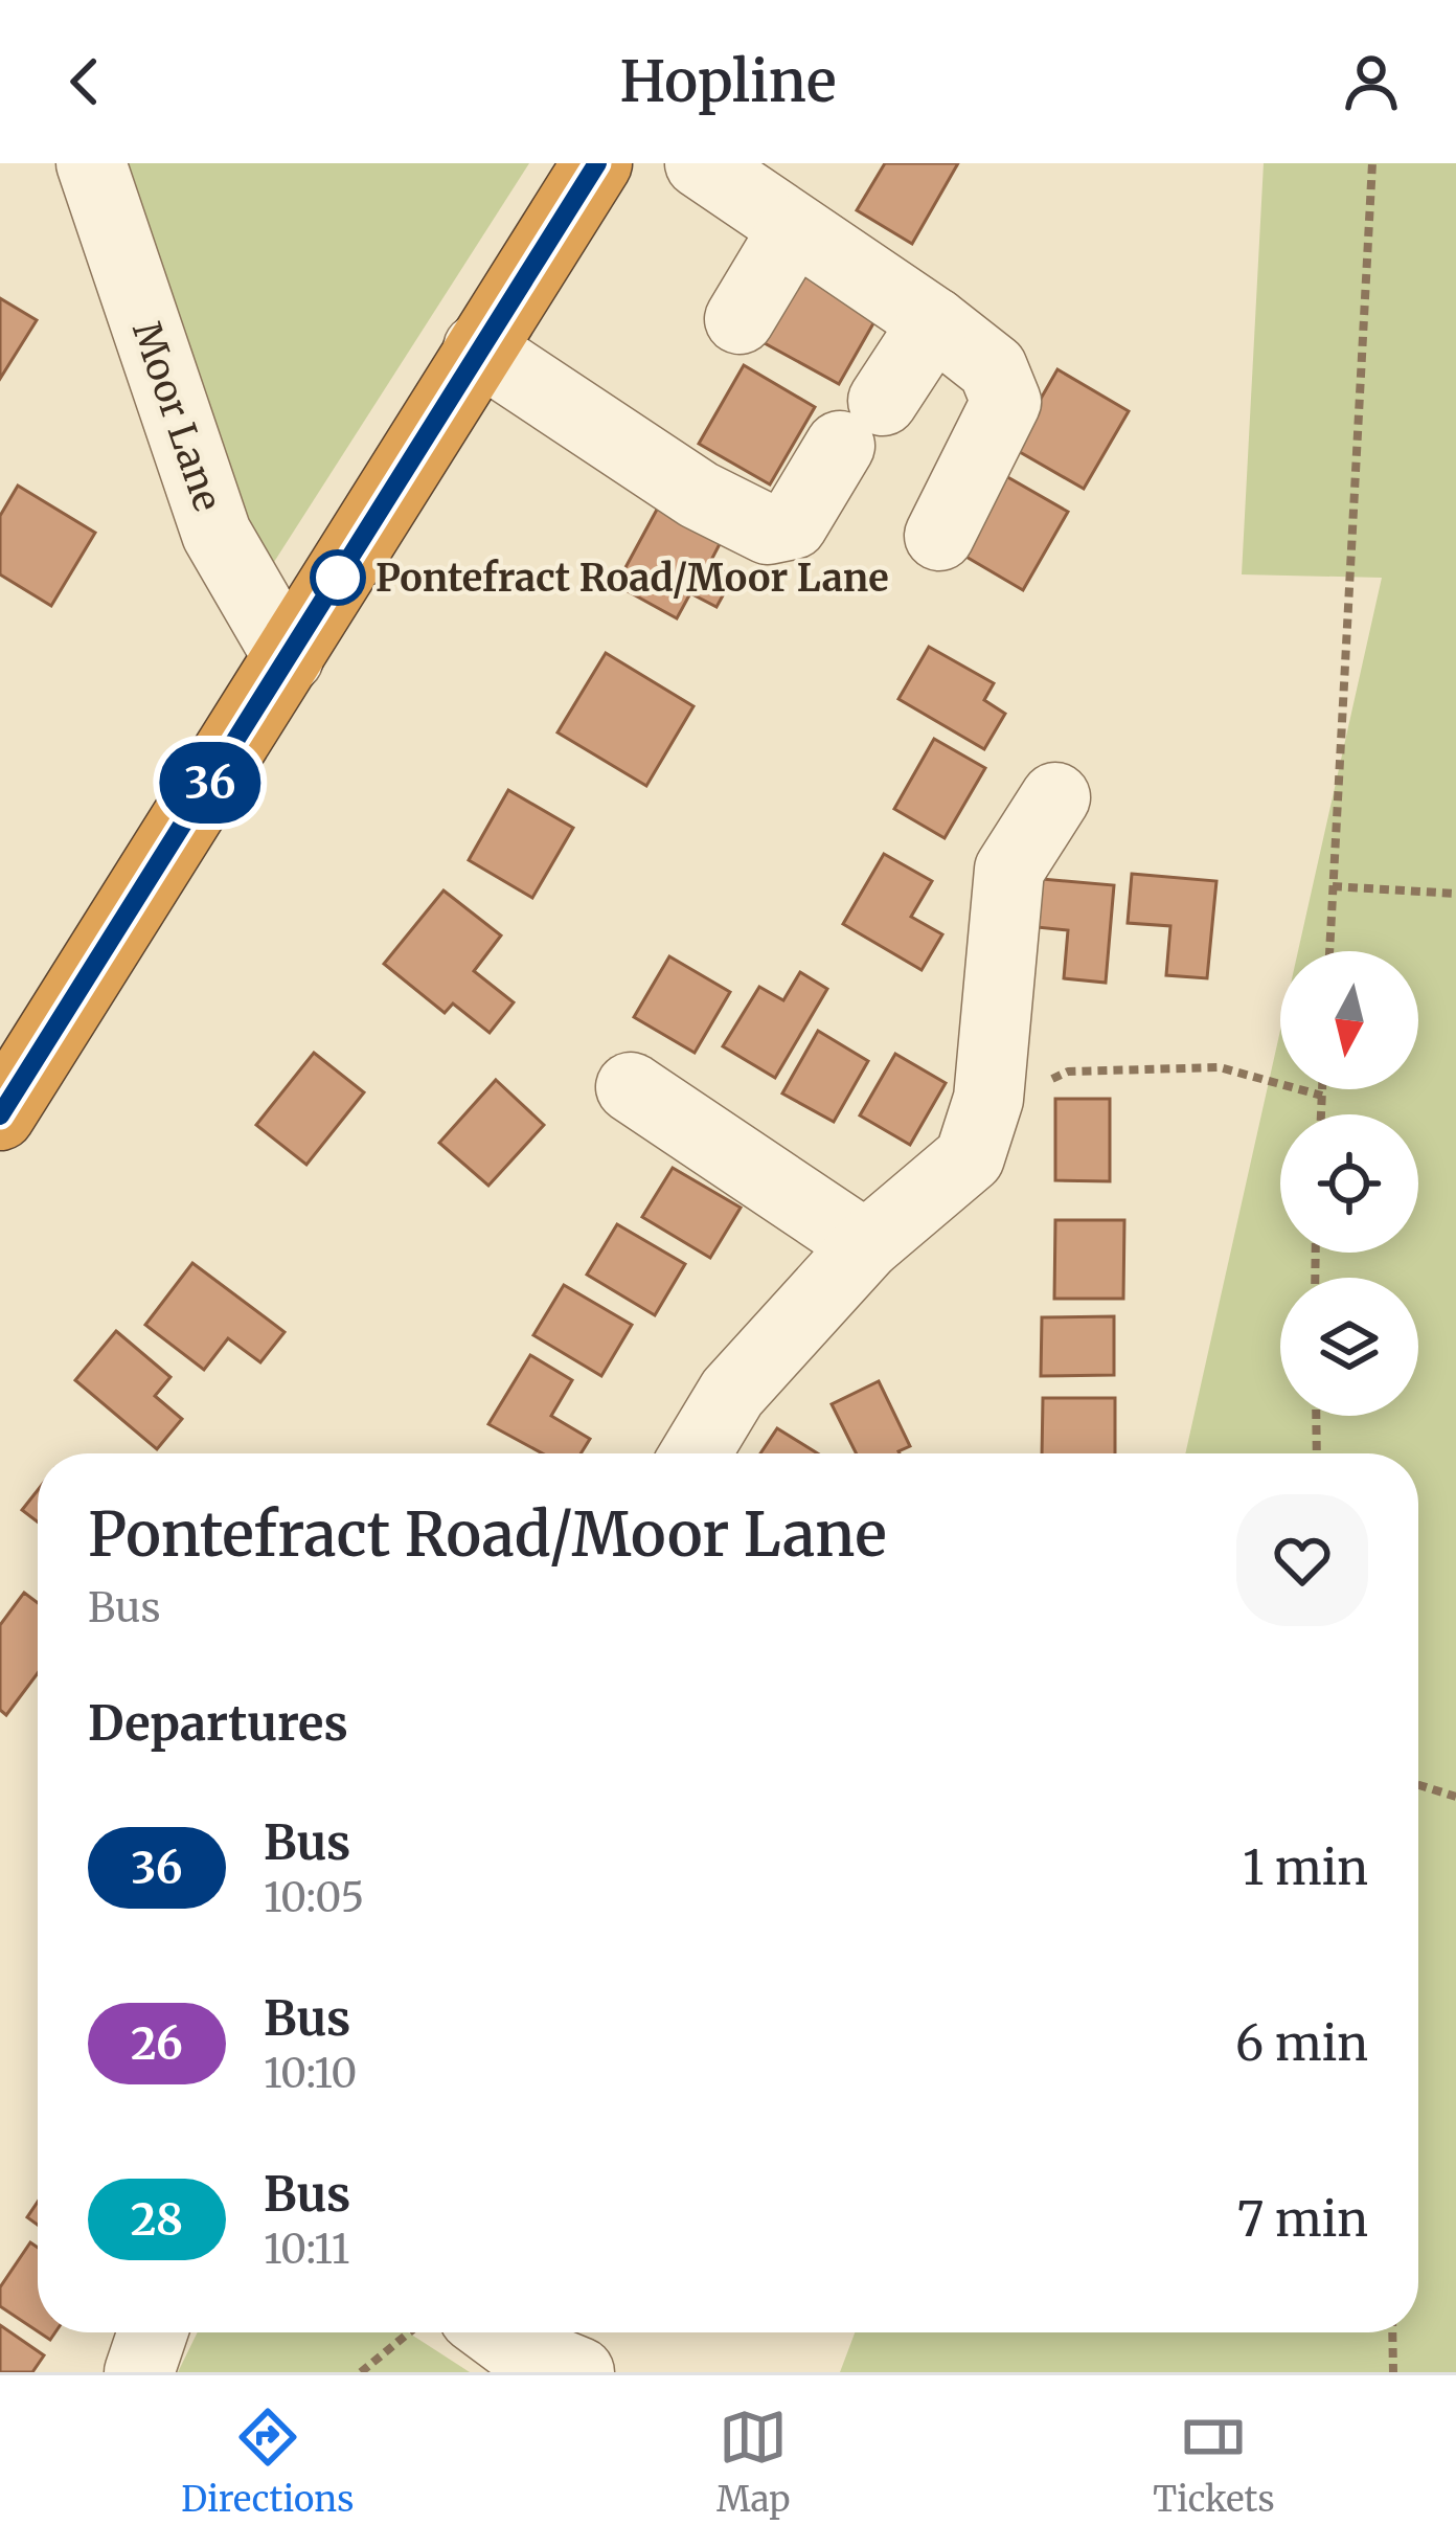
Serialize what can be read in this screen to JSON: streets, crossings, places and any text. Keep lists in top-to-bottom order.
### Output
{
  "streets": {
    "street": ["Moor Lane"]
  },
  "places": ["Pontefract Road/Moor Lane"],
  "lines": ["bus line 36"],
  "north": "bottom",
  "page": {
    "header": "Hopline",
    "on_map": "36",
    "heading": [
      ["Pontefract Road/Moor Lane", "Bus"],
      "Departures"
    ],
    "list": [
      {
        "mark": "36",
        "name": "Bus",
        "note": "10:05",
        "value": "1 min"
      },
      {
        "mark": "26",
        "name": "Bus",
        "note": "10:10",
        "value": "6 min"
      },
      {
        "mark": "28",
        "name": "Bus",
        "note": "10:11",
        "value": "7 min"
      }
    ],
    "tabs": ["Directions", "Map", "Tickets"]
  }
}
